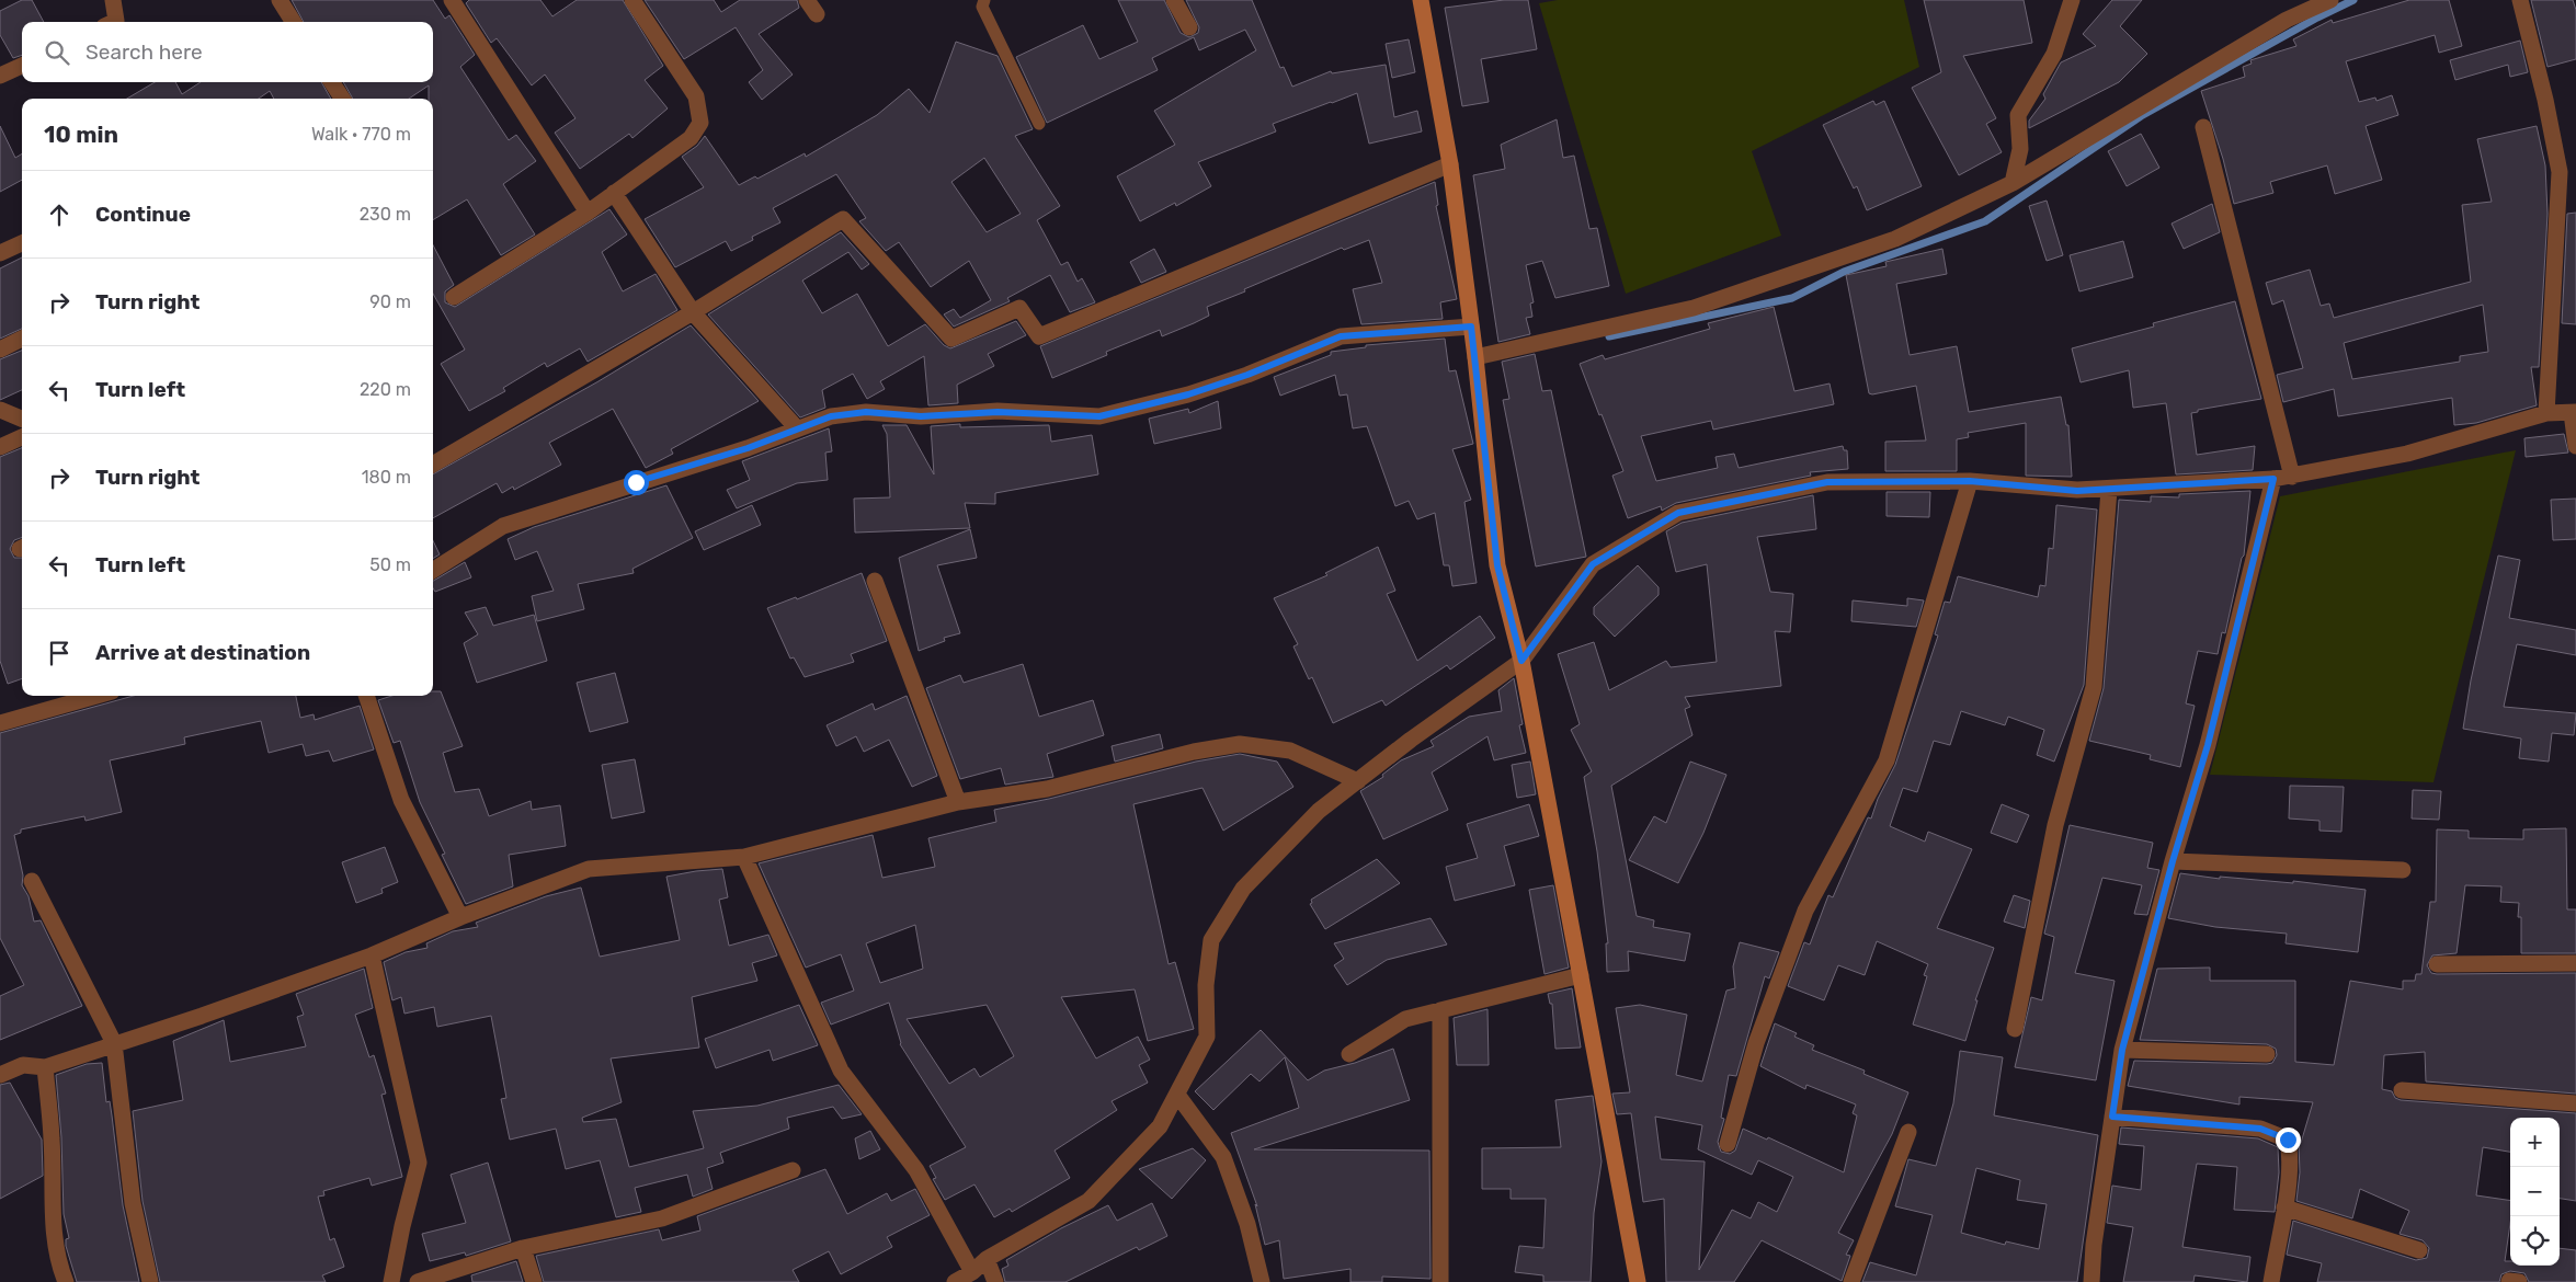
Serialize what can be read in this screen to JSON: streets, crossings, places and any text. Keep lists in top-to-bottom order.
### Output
{
  "page": {
    "search": "Search here",
    "heading": ["10 min", "Walk · 770 m"],
    "list": [
      ["Continue", "230 m"],
      ["Turn right", "90 m"],
      ["Turn left", "220 m"],
      ["Turn right", "180 m"],
      ["Turn left", "50 m"],
      "Arrive at destination"
    ],
    "map_buttons": ["+", "−"]
  }
}
